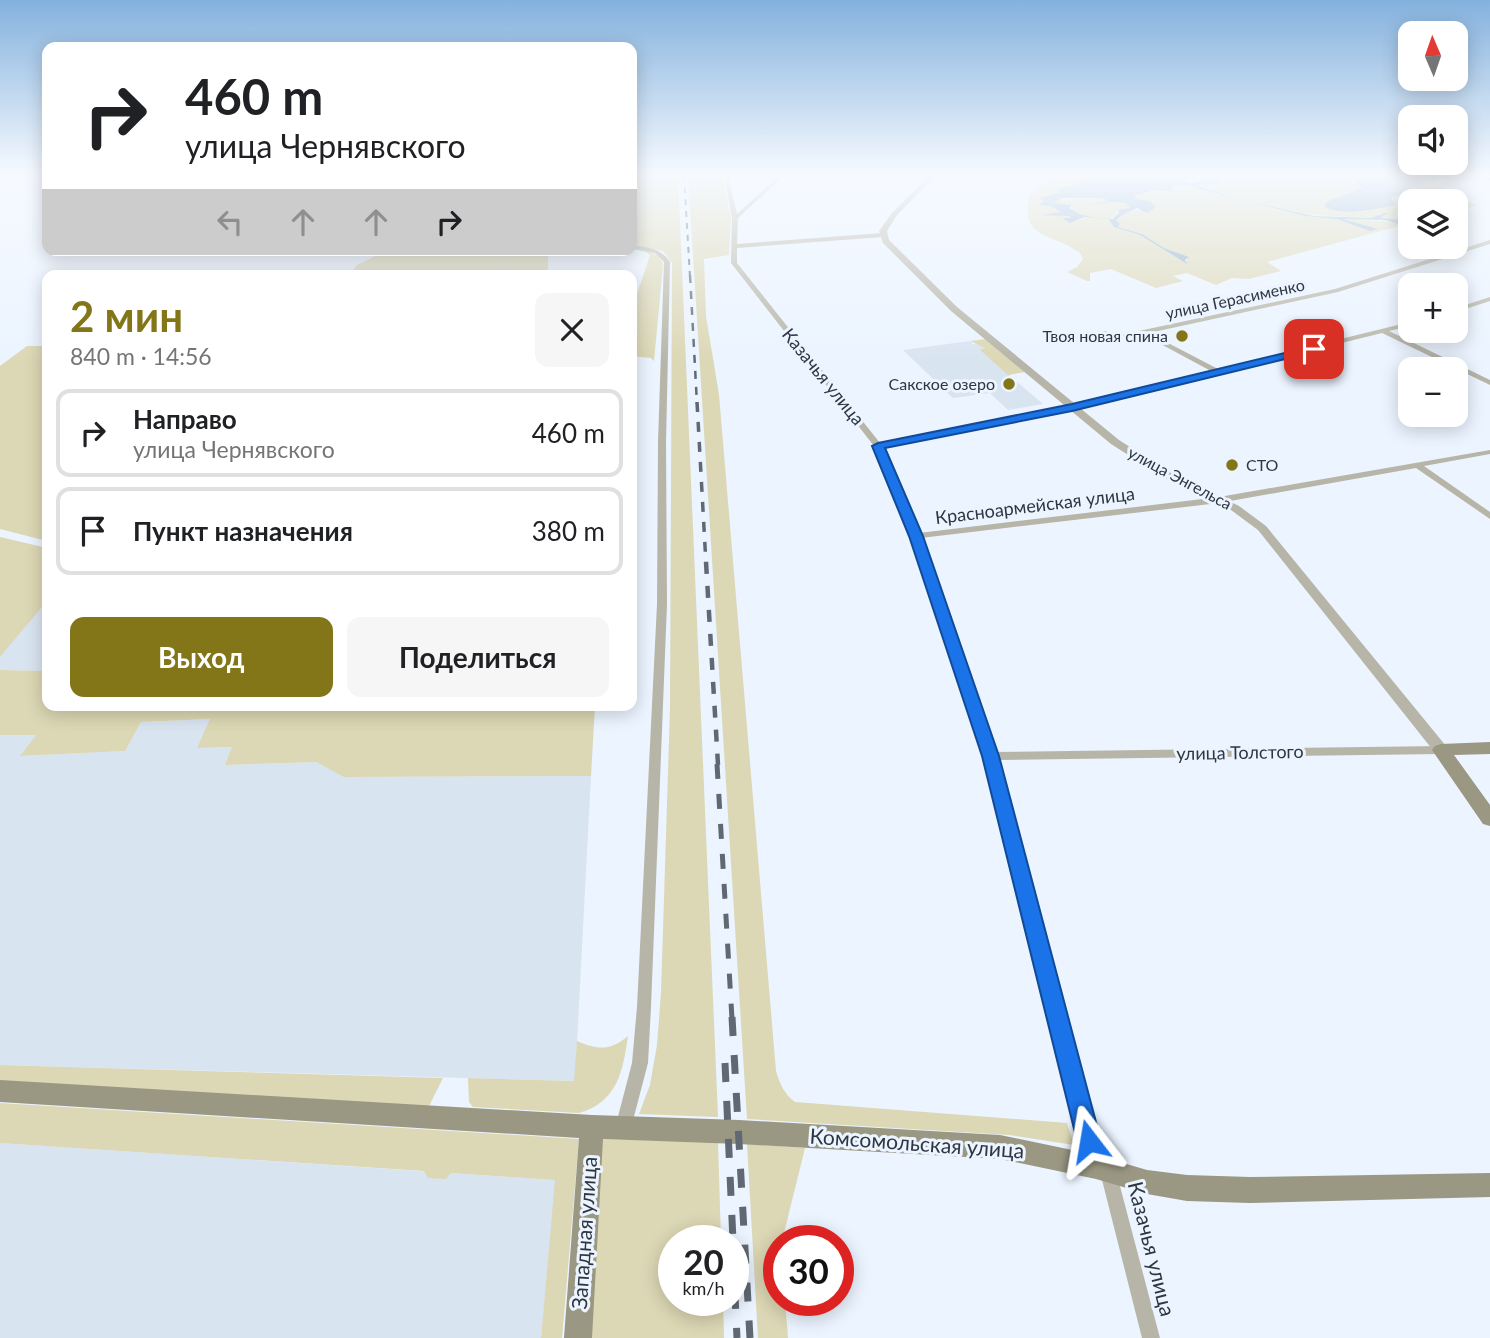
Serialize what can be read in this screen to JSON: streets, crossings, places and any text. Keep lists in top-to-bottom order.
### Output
{
  "streets": {
    "main road": [
      "улица Энгельса",
      "улица Толстого",
      "Комсомольская улица",
      "Западная улица"
    ],
    "street": ["улица Герасименко", "Казачья улица", "Красноармейская улица"]
  },
  "crossings": [
    ["Казачья улица", "Красноармейская улица"],
    ["Казачья улица", "улица Толстого"],
    ["Казачья улица", "Комсомольская улица"],
    ["улица Энгельса", "Красноармейская улица"],
    ["улица Энгельса", "улица Толстого"],
    ["Комсомольская улица", "Западная улица"]
  ],
  "places": ["Твоя новая спина", "Сакское озеро", "СТО"],
  "north": "top",
  "page": {
    "map_buttons": ["+", "−"],
    "turn": ["460 m", "улица Чернявского"],
    "heading": ["2 мин", "840 m · 14:56"],
    "list": [
      {
        "name": "Направо",
        "note": "улица Чернявского",
        "value": "460 m"
      },
      {
        "name": "Пункт назначения",
        "value": "380 m"
      }
    ],
    "buttons": ["Выход", "Поделиться"],
    "speed": "20 km/h",
    "limit": "30"
  }
}
